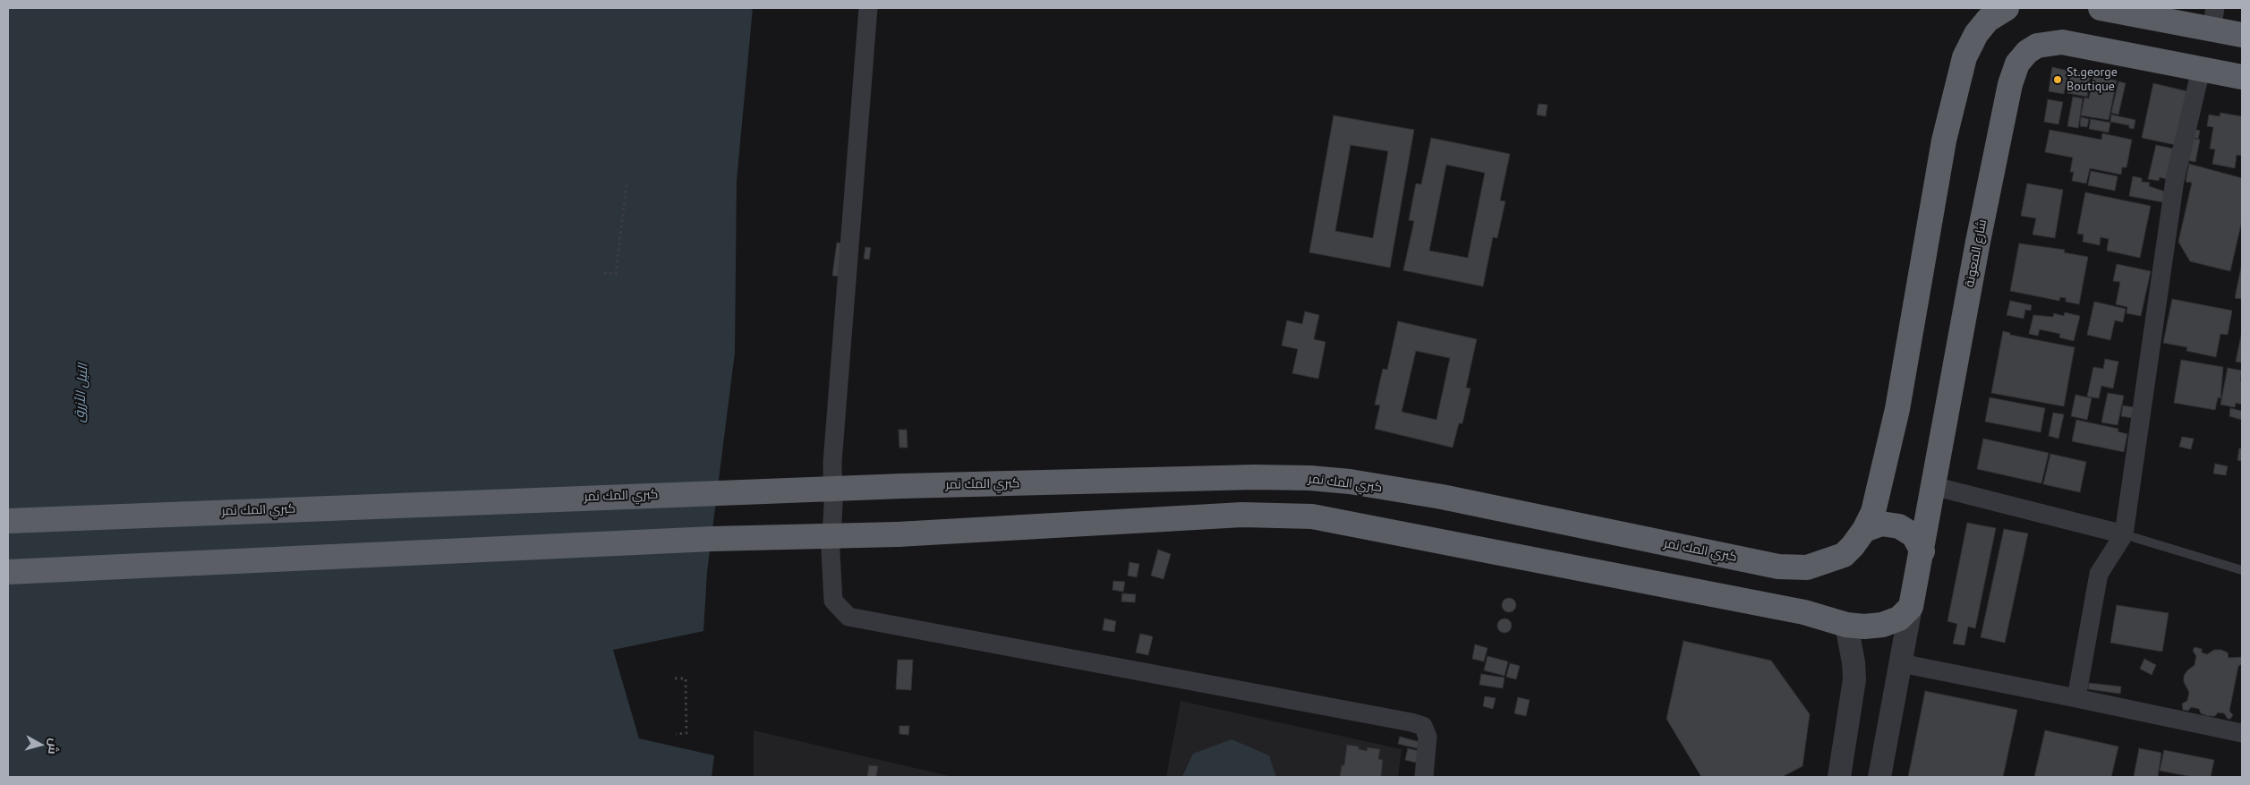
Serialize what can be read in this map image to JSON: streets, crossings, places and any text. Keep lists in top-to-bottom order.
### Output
{
  "streets": {
    "highway": ["شارع المعونة", "كبري المك نمر"]
  },
  "water": ["النيل الأزرق"],
  "places": ["St.george Boutique"],
  "north": "right"
}
